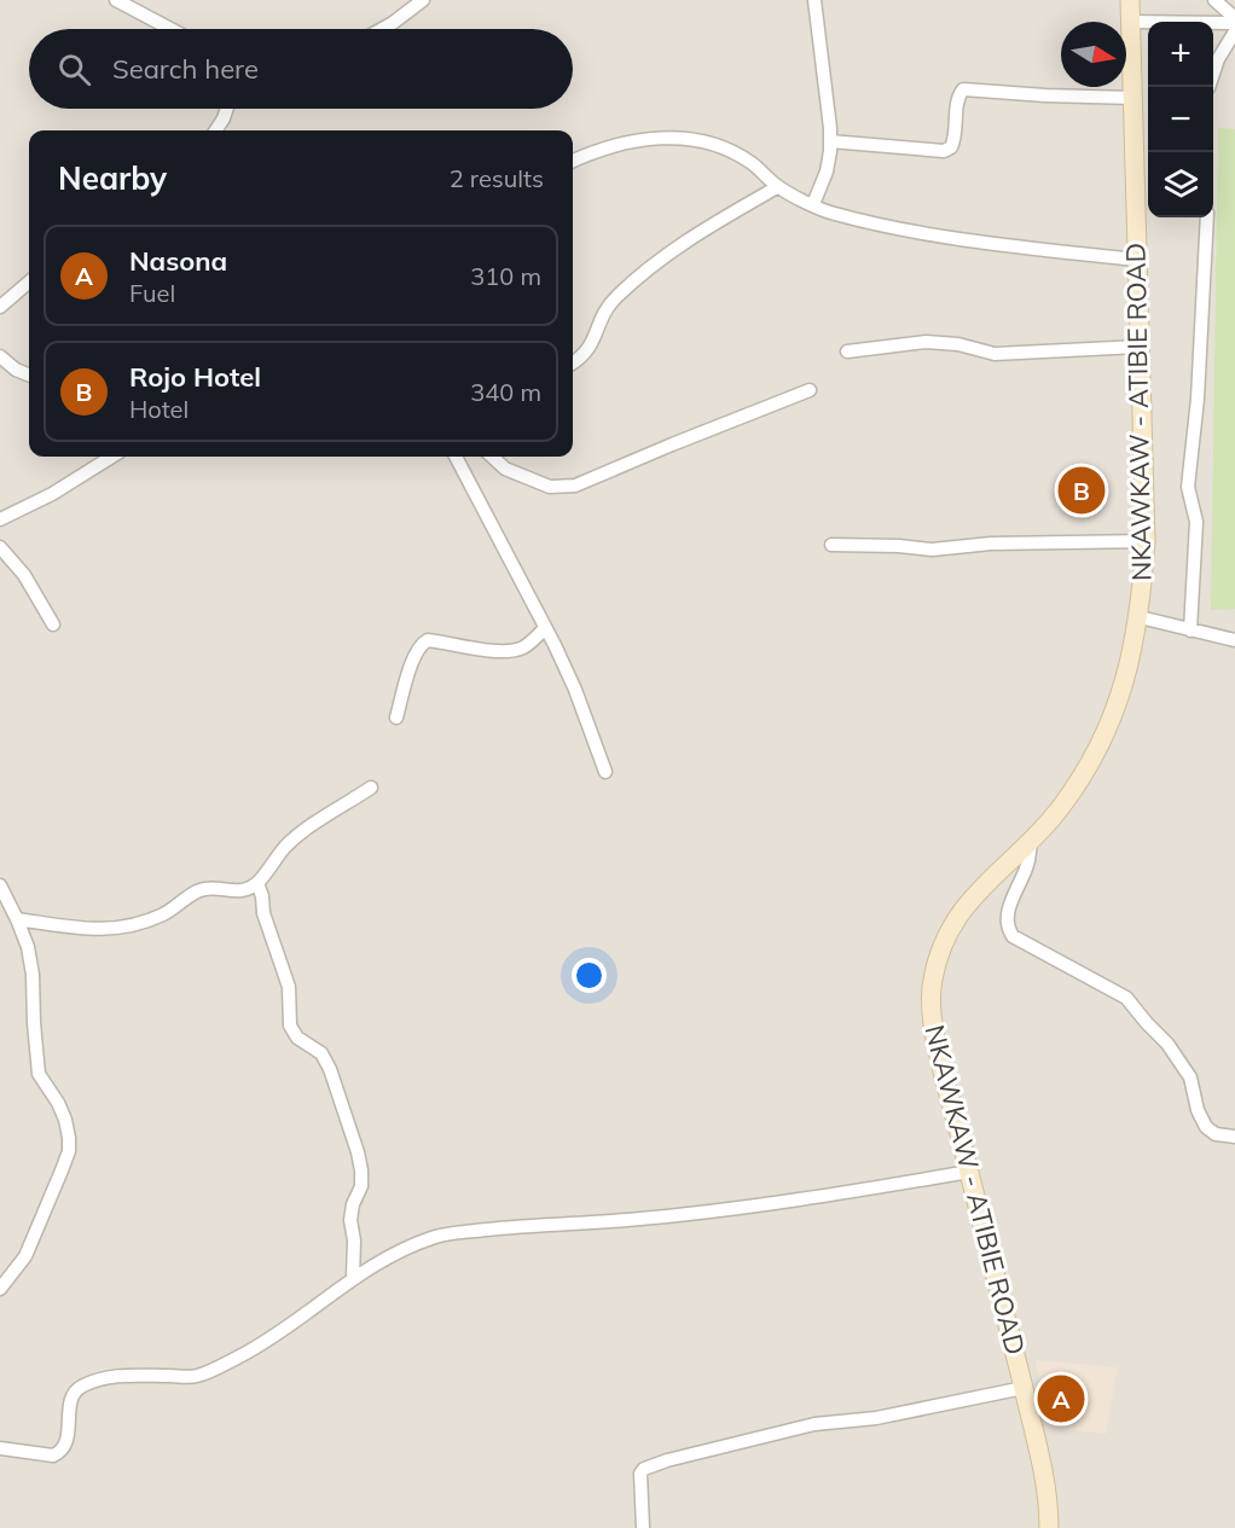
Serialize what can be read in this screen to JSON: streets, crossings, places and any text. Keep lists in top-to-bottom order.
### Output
{
  "streets": {
    "main road": ["NKAWKAW - ATIBIE ROAD"]
  },
  "north": "right",
  "page": {
    "map_buttons": ["+", "−"],
    "search": "Search here",
    "heading": ["Nearby", "2 results"],
    "list": [
      {
        "mark": "A",
        "name": "Nasona",
        "note": "Fuel",
        "value": "310 m"
      },
      {
        "mark": "B",
        "name": "Rojo Hotel",
        "note": "Hotel",
        "value": "340 m"
      }
    ],
    "pins": ["B", "A"]
  }
}
